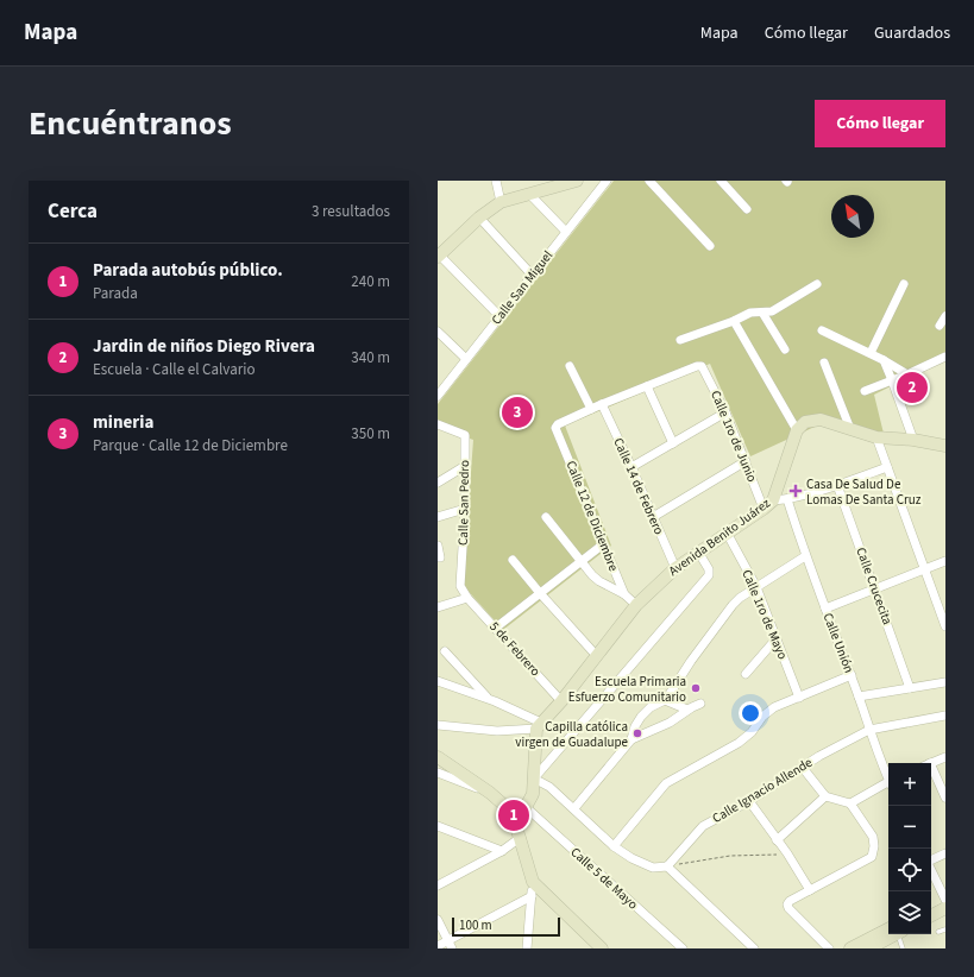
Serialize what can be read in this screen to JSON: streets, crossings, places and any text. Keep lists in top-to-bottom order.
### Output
{
  "streets": {
    "street": [
      "Calle San Miguel",
      "Calle 1ro de Junio",
      "Calle 14 de Febrero",
      "Calle San Pedro",
      "Calle 12 de Diciembre",
      "Avenida Benito Juárez",
      "Calle Crucecita",
      "Calle 1ro de Mayo",
      "Calle Unión",
      "5 de Febrero",
      "Calle Ignacio Allende",
      "Calle 5 de Mayo"
    ]
  },
  "crossings": [
    ["Calle 1ro de Junio", "Avenida Benito Juárez"],
    ["Calle 14 de Febrero", "Avenida Benito Juárez"],
    ["Calle San Pedro", "5 de Febrero"],
    ["Calle 12 de Diciembre", "Avenida Benito Juárez"],
    ["Avenida Benito Juárez", "Calle 1ro de Mayo"],
    ["Avenida Benito Juárez", "5 de Febrero"],
    ["Calle Unión", "Calle Ignacio Allende"]
  ],
  "places": {
    "health": ["Casa De Salud De Lomas De Santa Cruz"],
    "other": ["Escuela Primaria Esfuerzo Comunitario", "Capilla católica virgen de Guadalupe"]
  },
  "scale_bar": "100 m",
  "north": "top left",
  "page": {
    "header": "Mapa",
    "nav": ["Mapa", "Cómo llegar", "Guardados"],
    "title": "Encuéntranos",
    "buttons": "Cómo llegar",
    "heading": ["Cerca", "3 resultados"],
    "list": [
      {
        "mark": "1",
        "name": "Parada autobús público.",
        "note": "Parada",
        "value": "240 m"
      },
      {
        "mark": "2",
        "name": "Jardin de niños Diego Rivera",
        "note": "Escuela · Calle el Calvario",
        "value": "340 m"
      },
      {
        "mark": "3",
        "name": "mineria",
        "note": "Parque · Calle 12 de Diciembre",
        "value": "350 m"
      }
    ],
    "pins": ["2", "3", "1"],
    "map_buttons": ["+", "−"],
    "scale": "100 m"
  }
}
